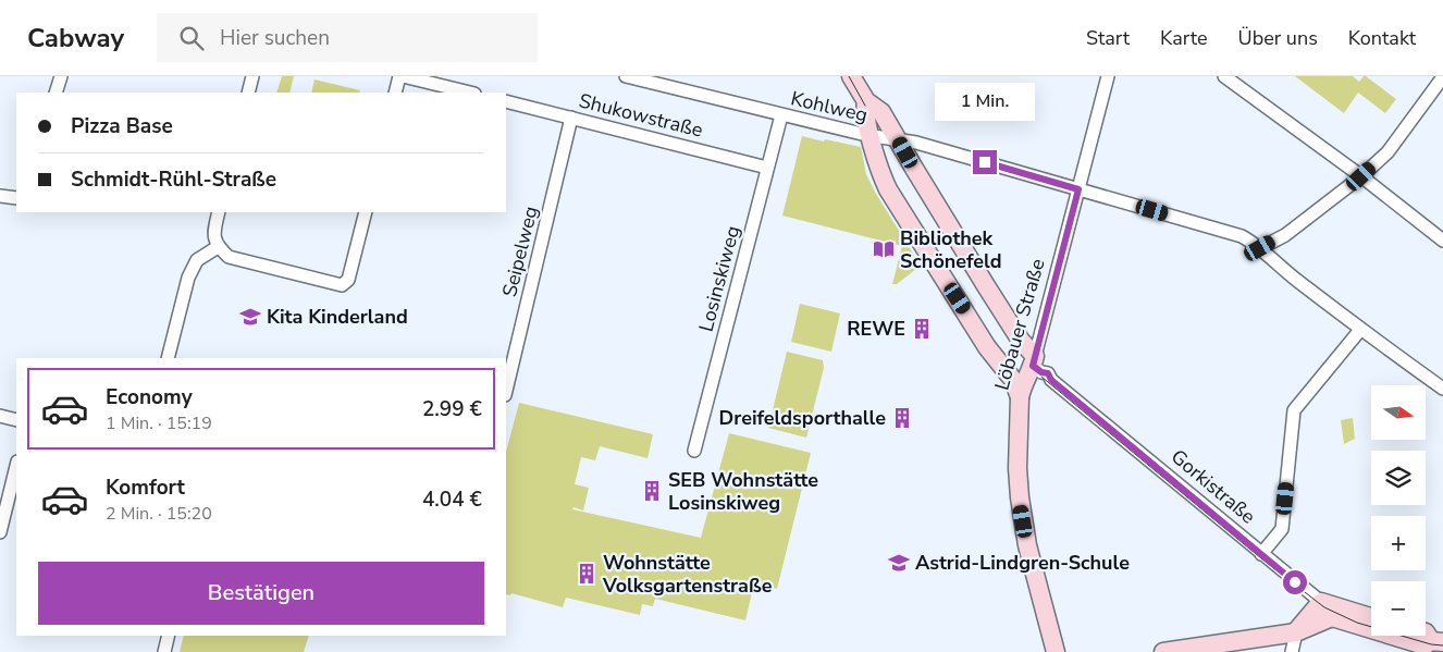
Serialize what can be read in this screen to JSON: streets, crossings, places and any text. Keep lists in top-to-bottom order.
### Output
{
  "streets": {
    "main road": ["Löbauer Straße", "Gorkistraße"],
    "street": [
      "Kohlweg",
      "Shukowstraße",
      "Seipelweg",
      "Losinskiweg"
    ]
  },
  "crossings": [
    ["Kohlweg", "Losinskiweg"],
    ["Kohlweg", "Löbauer Straße"],
    ["Kohlweg", "Gorkistraße"],
    ["Shukowstraße", "Seipelweg"],
    ["Shukowstraße", "Losinskiweg"],
    ["Löbauer Straße", "Gorkistraße"]
  ],
  "places": {
    "library": ["Bibliothek Schönefeld"],
    "school or university": ["Kita Kinderland", "Astrid-Lindgren-Schule"],
    "building": [
      "REWE",
      "Dreifeldsporthalle",
      "SEB Wohnstätte Losinskiweg",
      "Wohnstätte Volksgartenstraße"
    ]
  },
  "north": "right",
  "page": {
    "header": "Cabway",
    "search": "Hier suchen",
    "nav": [
      "Start",
      "Karte",
      "Über uns",
      "Kontakt"
    ],
    "bubble": "1 Min.",
    "banner": ["Pizza Base", "Schmidt-Rühl-Straße"],
    "list": [
      {
        "name": "Economy",
        "note": "1 Min. · 15:19",
        "value": "2.99 €"
      },
      {
        "name": "Komfort",
        "note": "2 Min. · 15:20",
        "value": "4.04 €"
      }
    ],
    "map_buttons": ["+", "−"],
    "buttons": "Bestätigen"
  }
}
